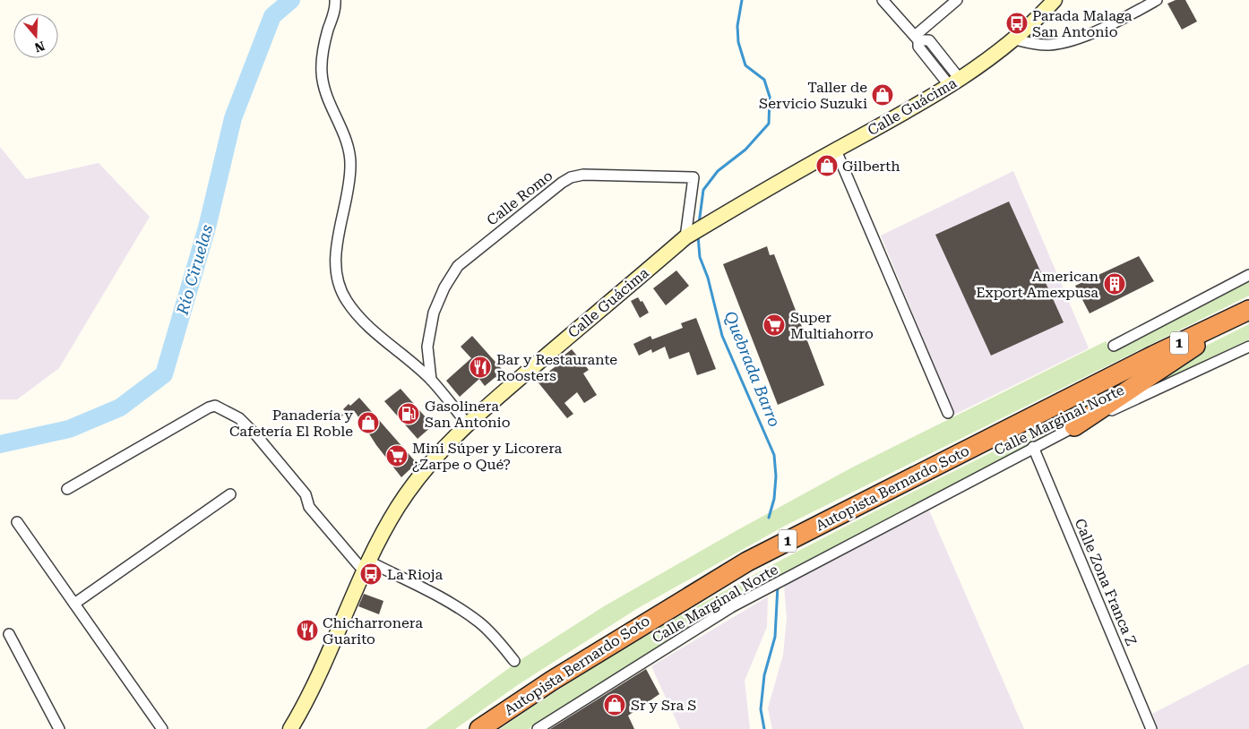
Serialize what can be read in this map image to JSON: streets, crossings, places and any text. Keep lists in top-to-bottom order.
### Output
{
  "streets": {
    "highway": ["1", "Autopista Bernardo Soto"],
    "main road": ["Calle Guácima"],
    "street": ["Calle Romo", "Calle Marginal Norte", "Calle Zona Franca Z"]
  },
  "crossings": [
    ["Calle Guácima", "Calle Romo"],
    ["Calle Marginal Norte", "Calle Zona Franca Z"]
  ],
  "water": ["Río Ciruelas", "Quebrada Barro"],
  "places": {
    "bus stop": ["Parada Malaga San Antonio", "La Rioja"],
    "shop": [
      "Taller de Servicio Suzuki",
      "Gilberth",
      "Panadería y Cafetería El Roble",
      "Sr y Sra S"
    ],
    "building": ["American Export Amexpusa"],
    "supermarket": ["Super Multiahorro", "Mini Súper y Licorera ¿Zarpe o Qué?"],
    "restaurant": ["Bar y Restaurante Roosters", "Chicharronera Guarito"],
    "fuel station": ["Gasolinera San Antonio"]
  },
  "north": "bottom"
}
